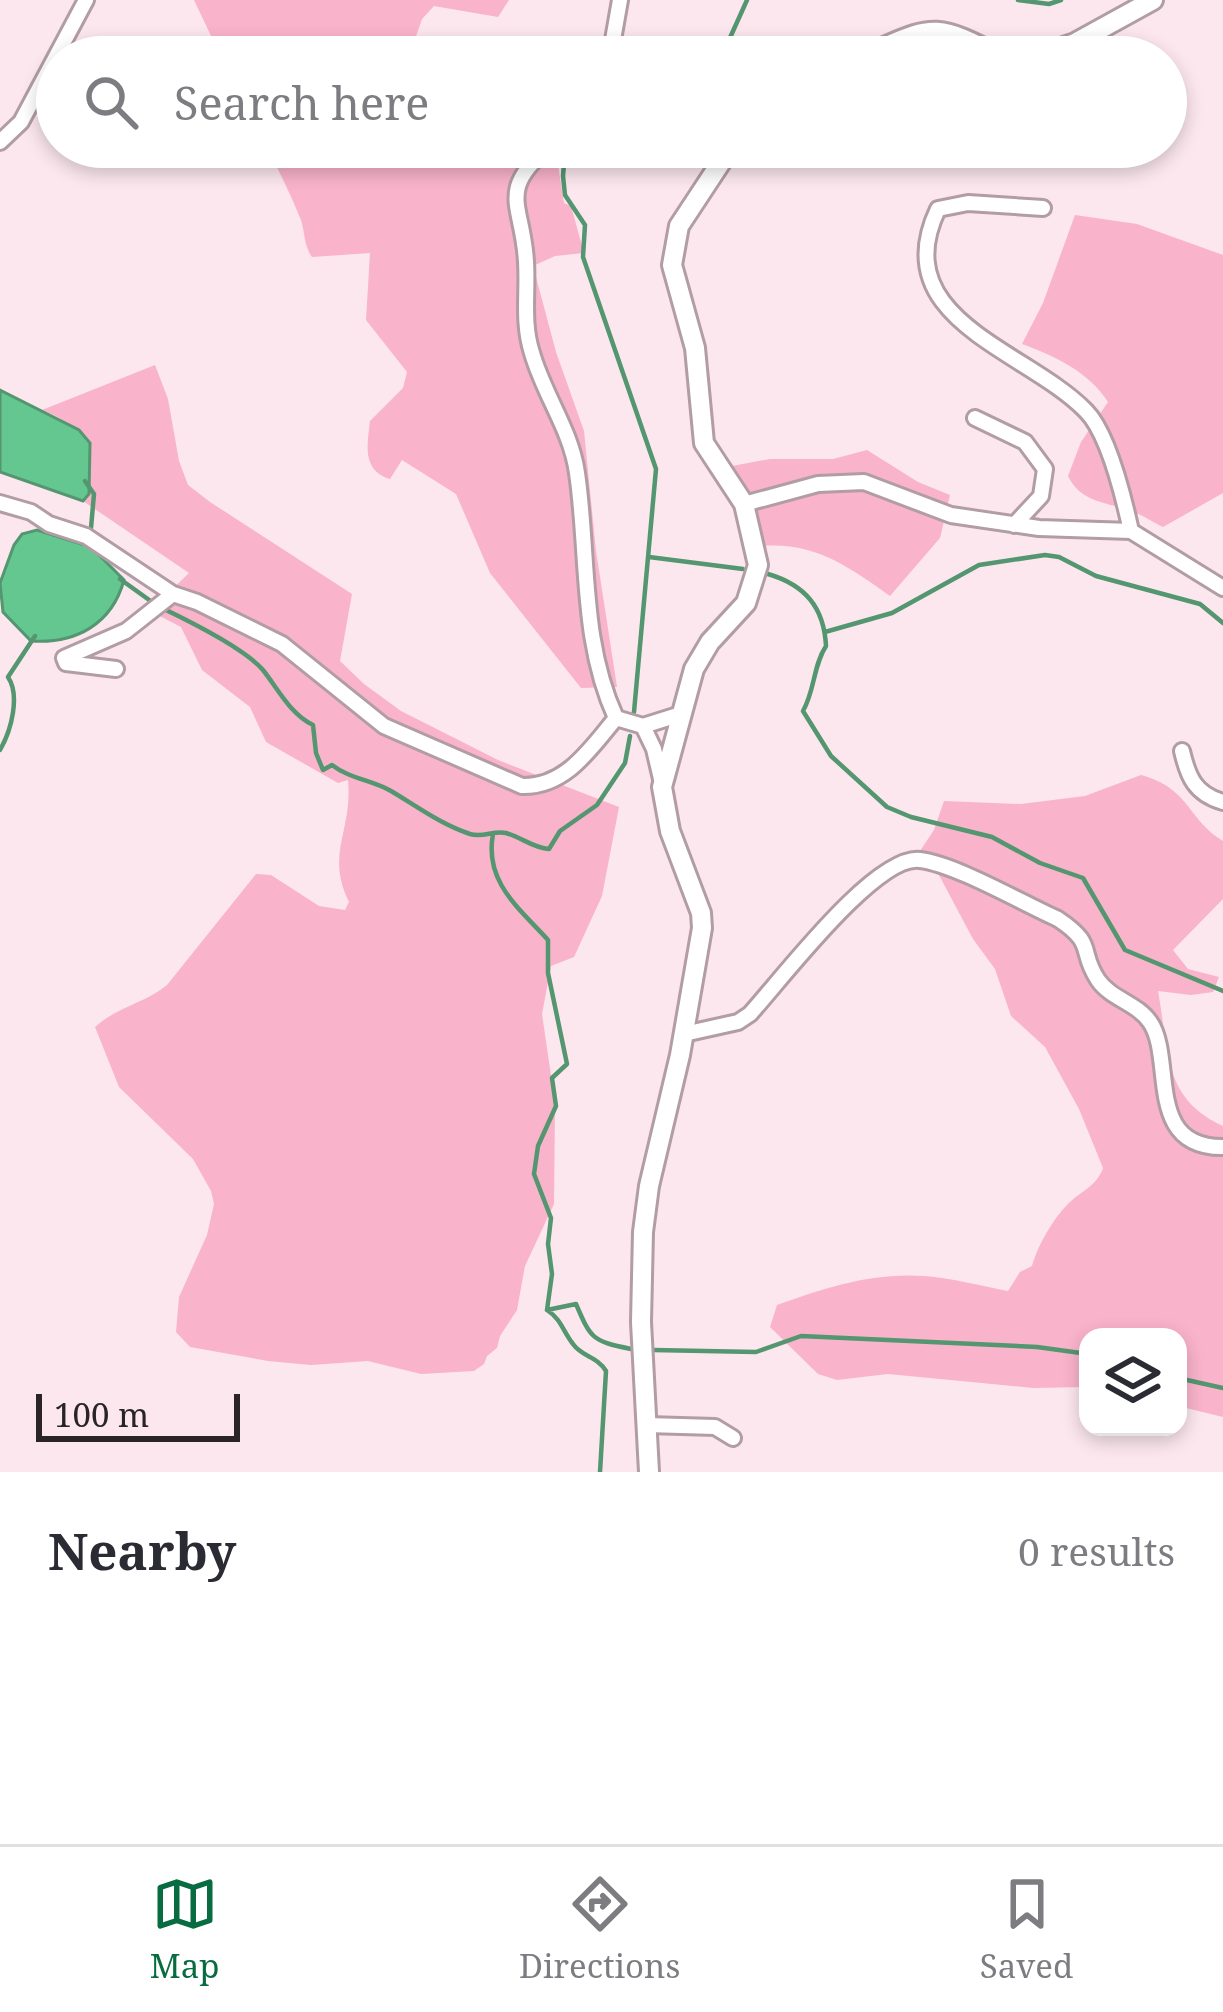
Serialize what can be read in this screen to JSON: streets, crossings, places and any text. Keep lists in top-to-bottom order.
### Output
{
  "scale_bar": "100 m",
  "page": {
    "search": "Search here",
    "scale": "100 m",
    "heading": ["Nearby", "0 results"],
    "nav": ["Map", "Directions", "Saved"]
  }
}
